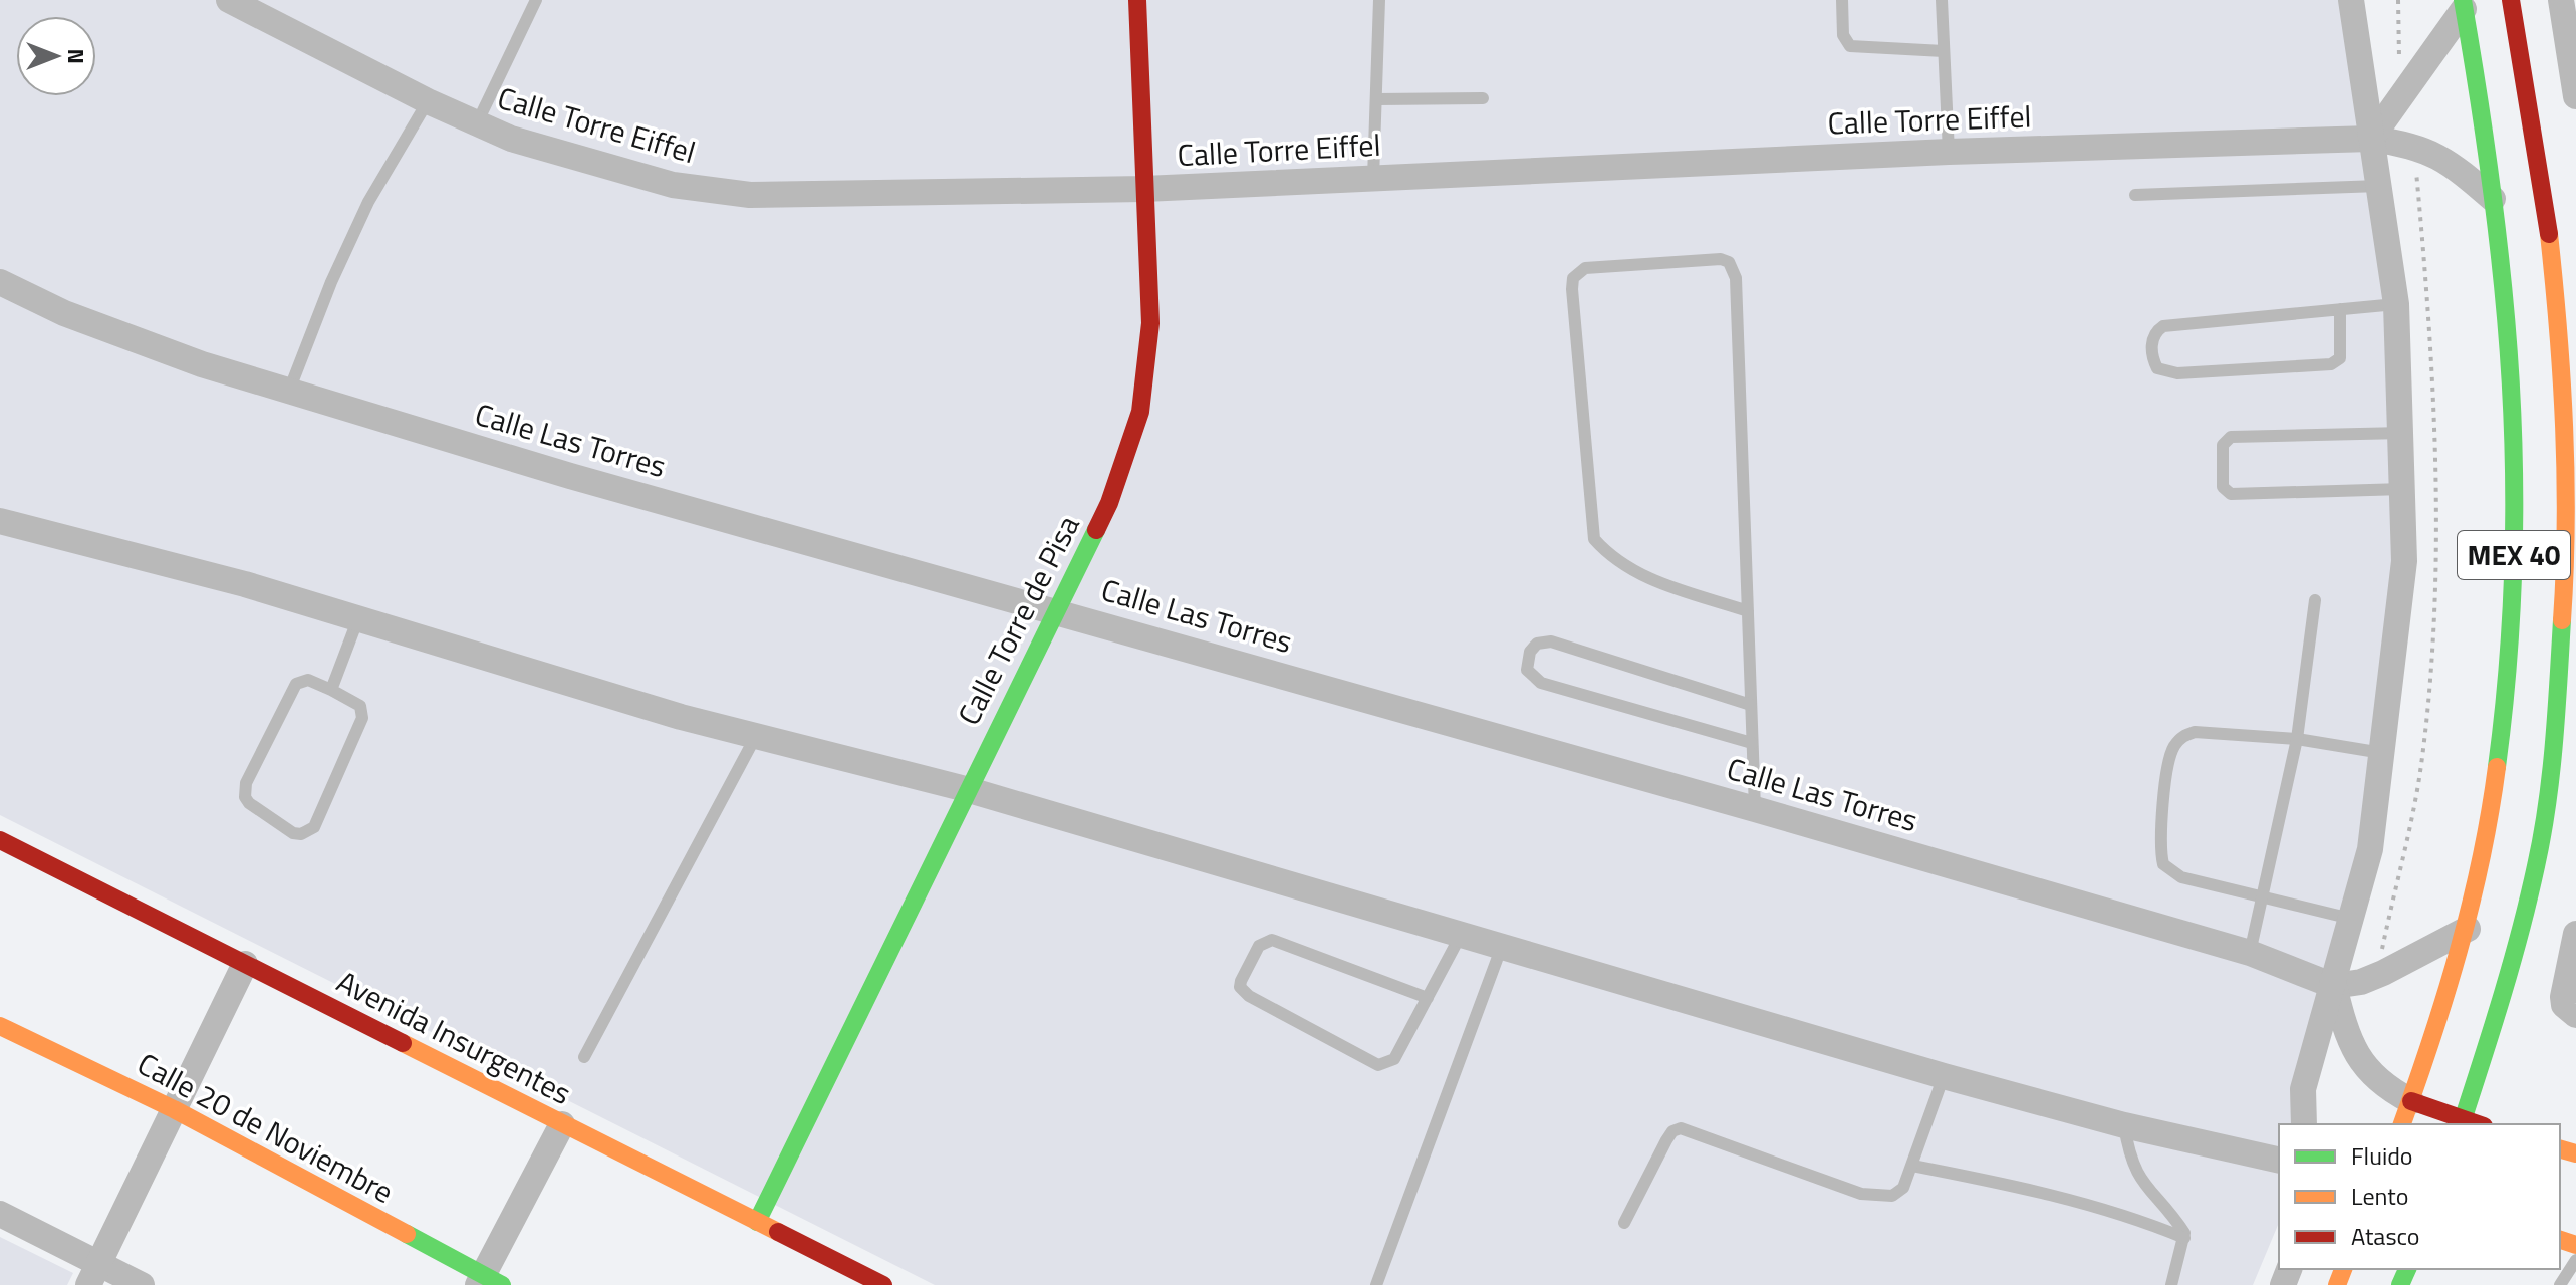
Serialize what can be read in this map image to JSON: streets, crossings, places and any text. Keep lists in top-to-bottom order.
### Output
{
  "streets": {
    "main road": [
      "MEX 40",
      "Calle Torre de Pisa",
      "Avenida Insurgentes",
      "Calle 20 de Noviembre"
    ],
    "street": ["Calle Torre Eiffel", "Calle Las Torres"]
  },
  "crossings": [
    ["Calle Torre Eiffel", "MEX 40"],
    ["Calle Torre Eiffel", "Calle Torre de Pisa"],
    ["Calle Las Torres", "Calle Torre de Pisa"],
    ["Calle Torre de Pisa", "Avenida Insurgentes"]
  ],
  "legend": ["Fluido", "Lento", "Atasco"],
  "north": "right"
}
